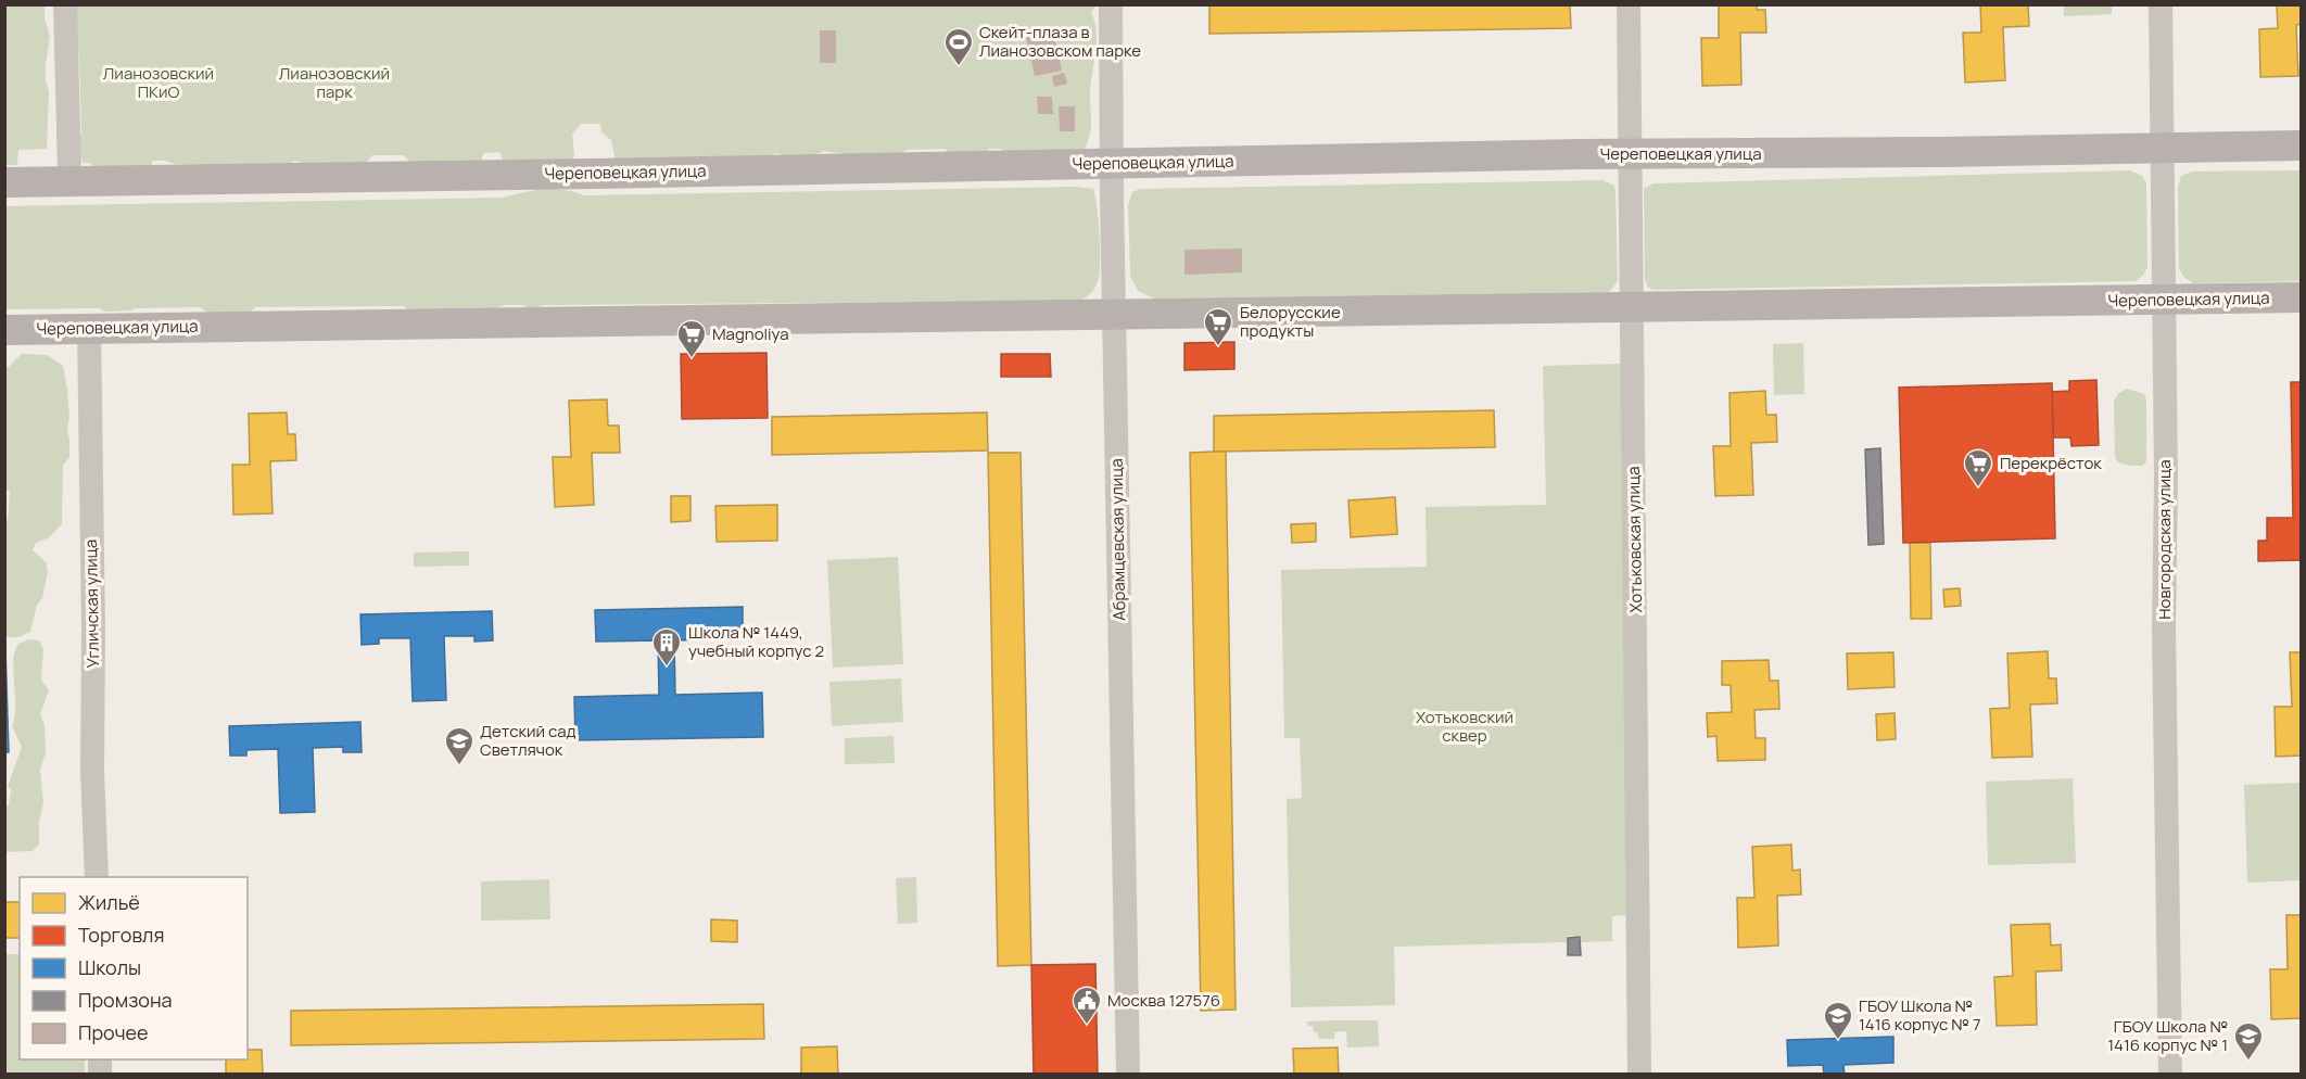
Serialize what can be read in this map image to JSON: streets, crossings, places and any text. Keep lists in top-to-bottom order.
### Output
{
  "streets": {
    "main road": ["Череповецкая улица"],
    "street": [
      "Абрамцевская улица",
      "Хотьковская улица",
      "Новгородская улица",
      "Угличская улица"
    ]
  },
  "crossings": [
    ["Череповецкая улица", "Абрамцевская улица"],
    ["Череповецкая улица", "Хотьковская улица"],
    ["Череповецкая улица", "Новгородская улица"],
    ["Череповецкая улица", "Угличская улица"]
  ],
  "parks": ["Лианозовский ПКиО", "Лианозовский парк", "Хотьковский сквер"],
  "places": {
    "sports": ["Скейт-плаза в Лианозовском парке"],
    "supermarket": ["Белорусские продукты", "Magnoliya", "Перекрёсток"],
    "building": ["Школа № 1449, учебный корпус 2"],
    "school or university": ["Детский сад Светлячок", "ГБОУ Школа № 1416 корпус № 7", "ГБОУ Школа № 1416 корпус № 1"],
    "public building": ["Москва 127576"]
  },
  "legend": [
    "Жильё",
    "Торговля",
    "Школы",
    "Промзона",
    "Прочее"
  ]
}
